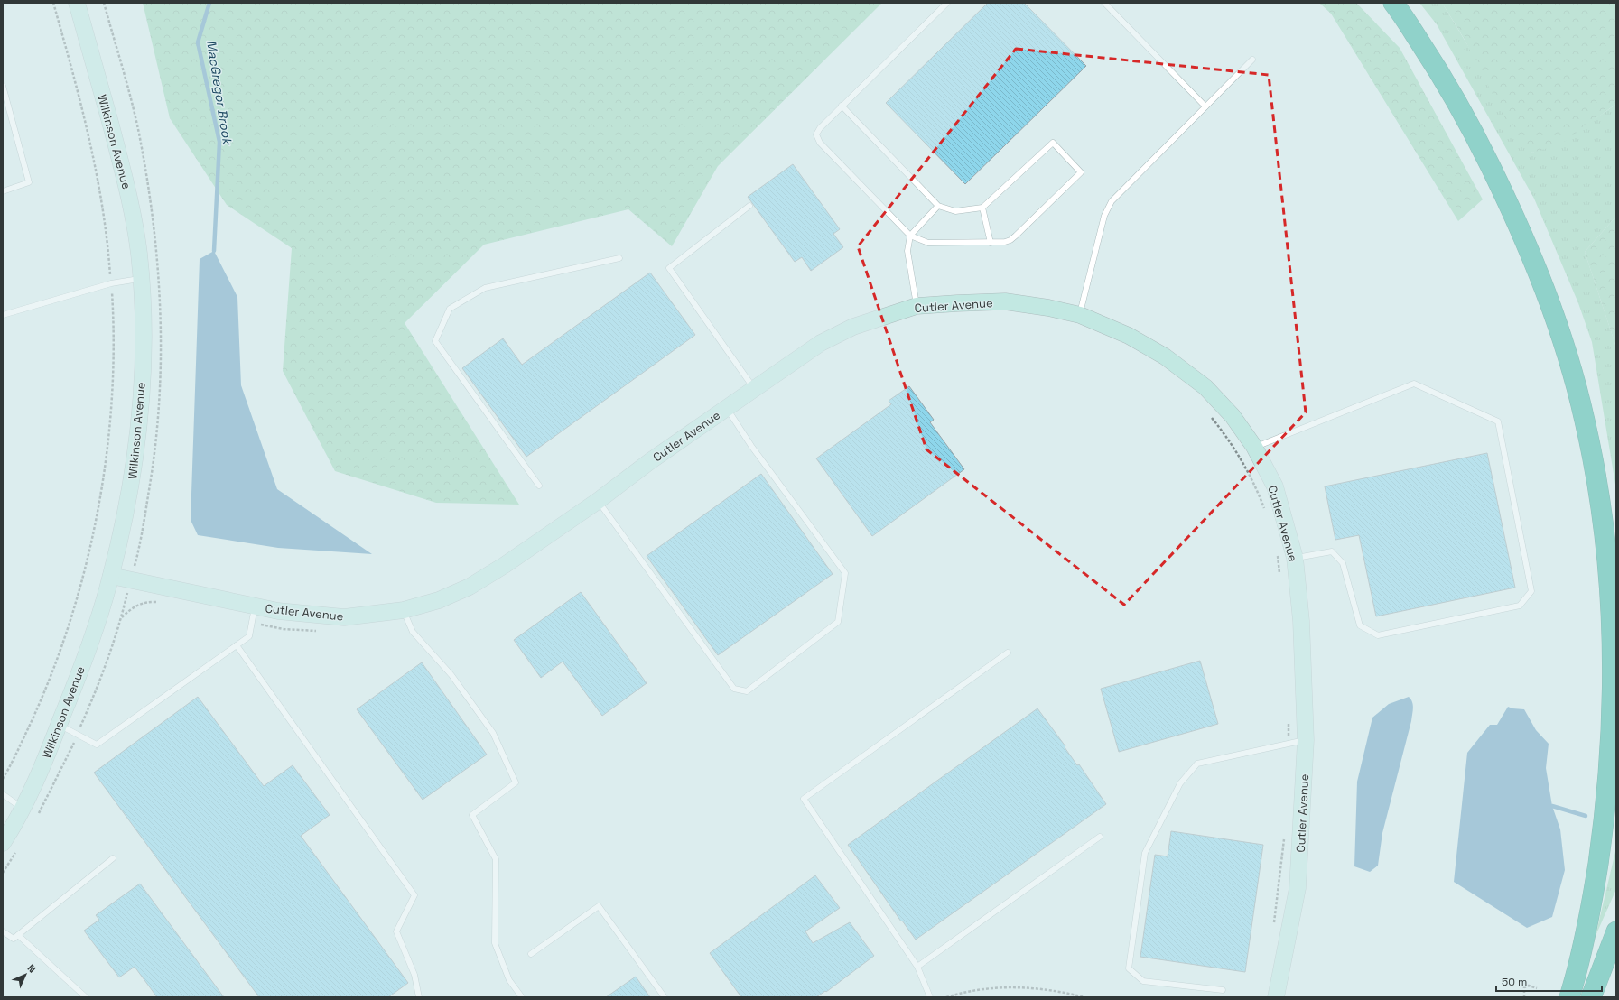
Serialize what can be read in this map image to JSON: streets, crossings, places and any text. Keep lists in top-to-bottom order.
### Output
{
  "streets": {
    "street": ["Wilkinson Avenue", "Cutler Avenue"]
  },
  "crossings": [
    ["Wilkinson Avenue", "Cutler Avenue"]
  ],
  "water": ["MacGregor Brook"],
  "scale_bar": "50 m",
  "north": "top right"
}
